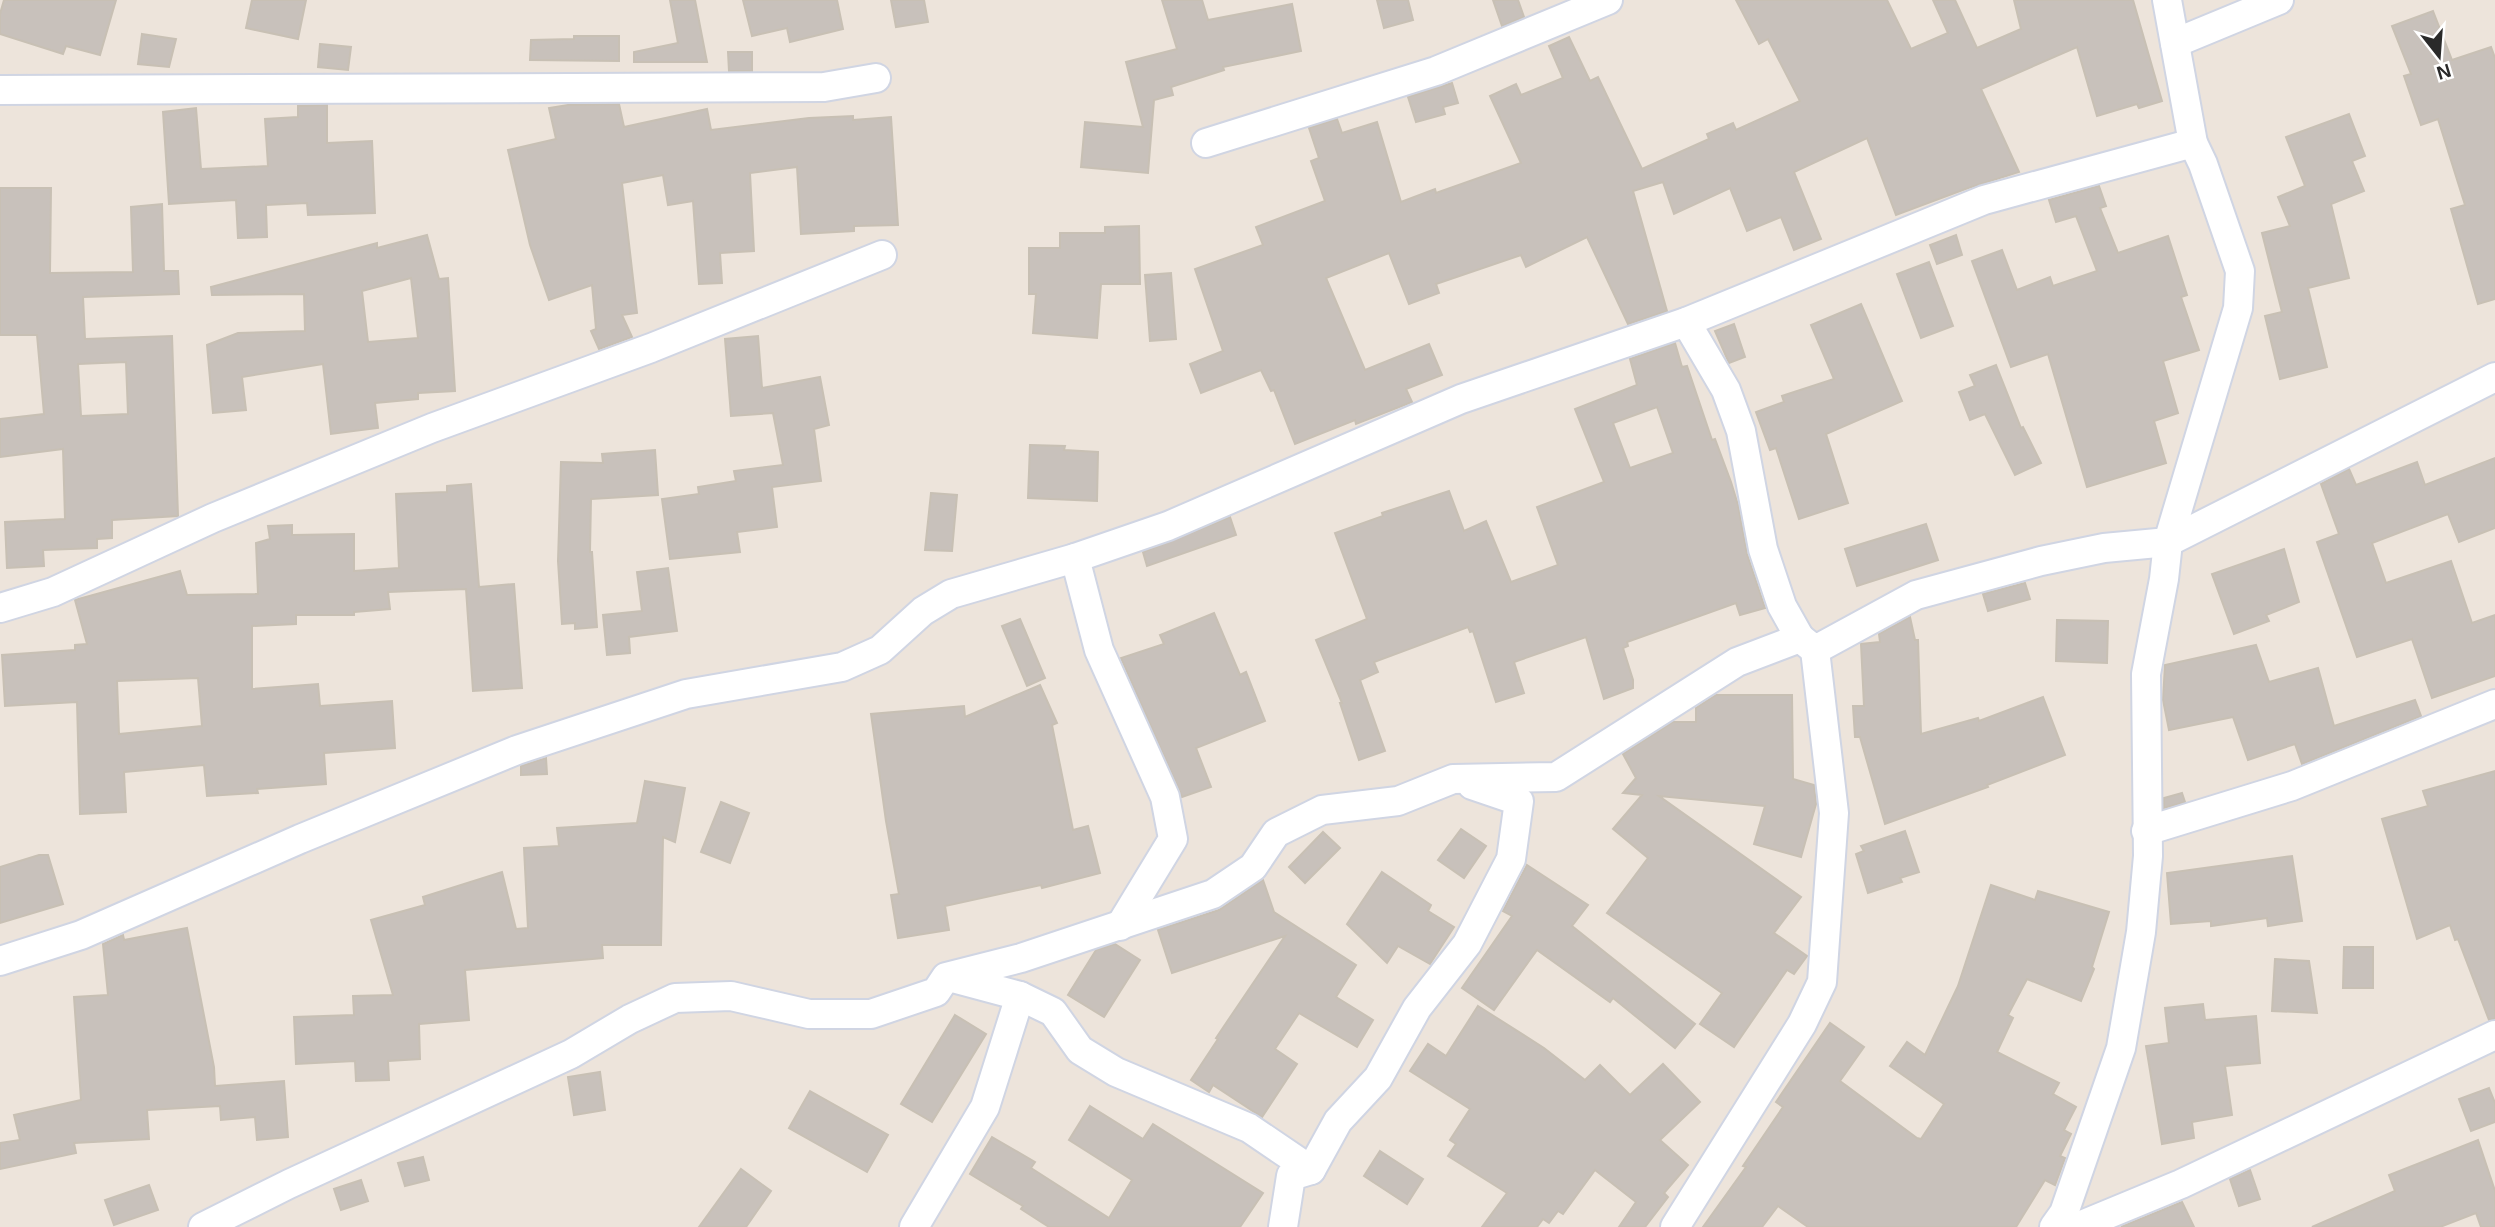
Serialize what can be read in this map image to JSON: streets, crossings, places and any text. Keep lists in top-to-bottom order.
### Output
{
  "north": "bottom"
}
